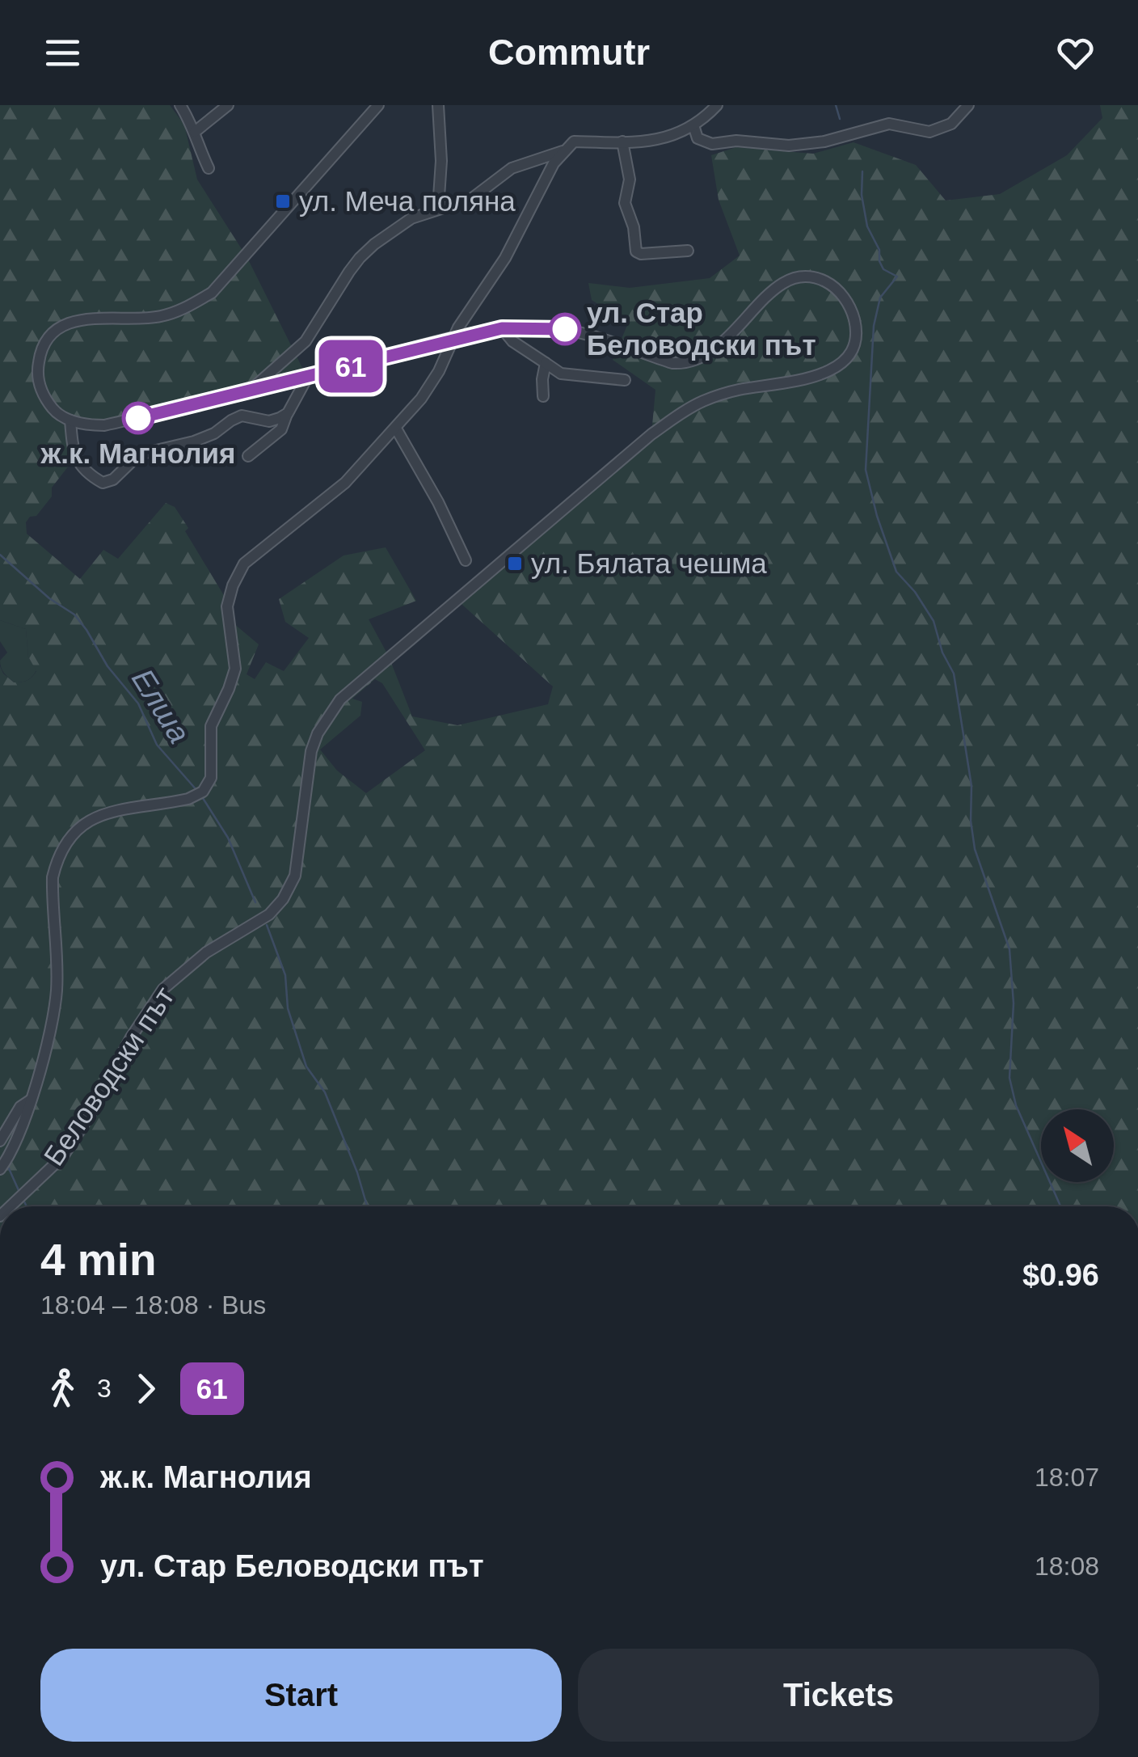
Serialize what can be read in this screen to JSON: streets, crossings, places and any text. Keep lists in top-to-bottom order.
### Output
{
  "streets": {
    "street": ["Беловодски път"]
  },
  "water": ["Елша"],
  "places": {
    "transit": ["ул. Меча поляна", "ул. Бялата чешма"],
    "other": ["ул. Стар Беловодски път", "ж.к. Магнолия"]
  },
  "lines": ["bus line 61"],
  "north": "top left",
  "page": {
    "header": "Commutr",
    "on_map": "61",
    "heading": ["4 min", "18:04 – 18:08 · Bus", "$0.96"],
    "legs": ["3", "61"],
    "list": [
      {
        "name": "ж.к. Магнолия",
        "value": "18:07"
      },
      {
        "name": "ул. Стар Беловодски път",
        "value": "18:08"
      }
    ],
    "buttons": ["Start", "Tickets"]
  }
}
